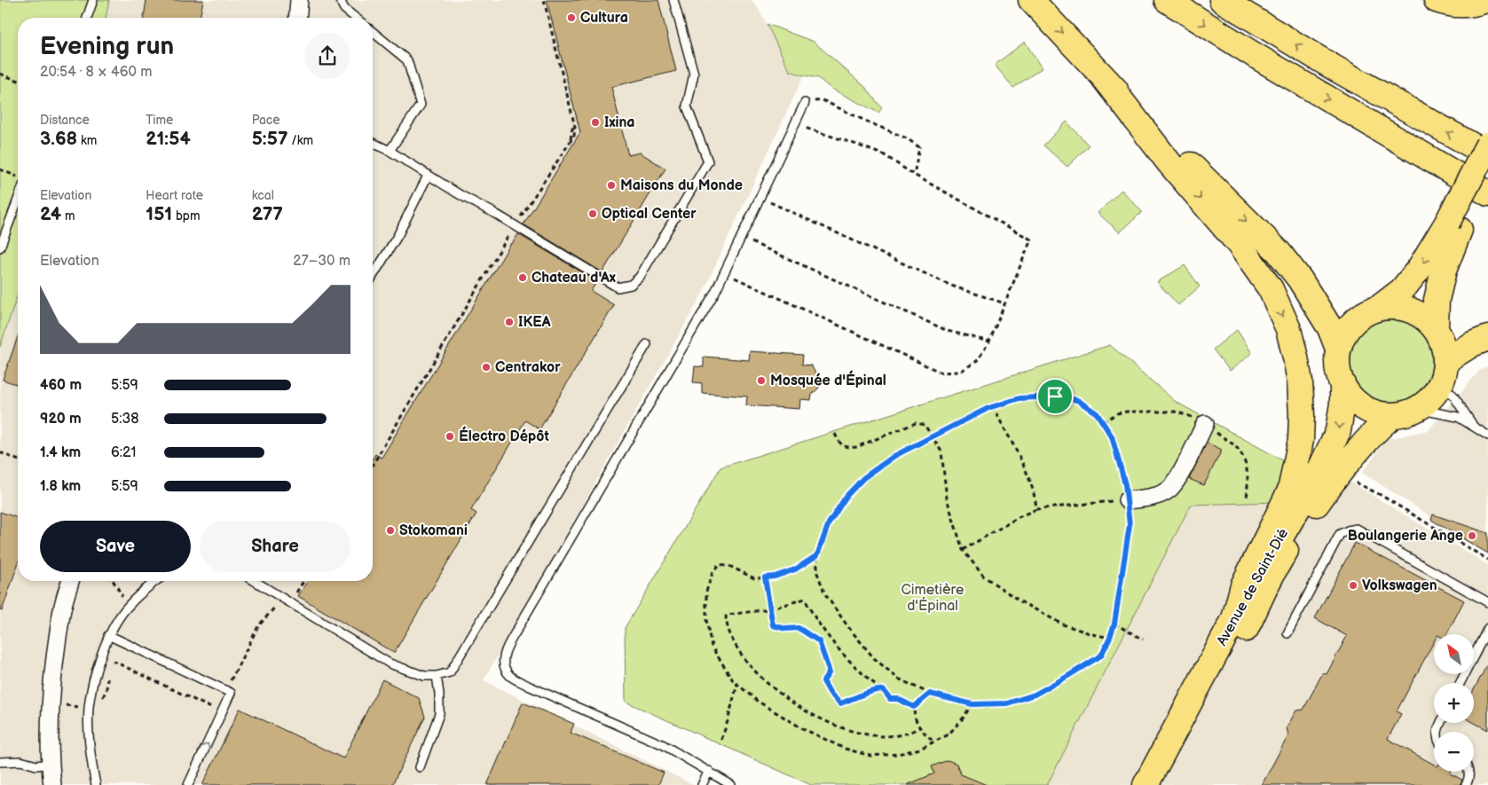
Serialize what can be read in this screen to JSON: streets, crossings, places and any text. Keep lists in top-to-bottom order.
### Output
{
  "streets": {
    "main road": ["Avenue de Saint-Dié"]
  },
  "parks": ["Cimetière d'Épinal"],
  "places": [
    "Cultura",
    "Ixina",
    "Maisons du Monde",
    "Optical Center",
    "Chateau d'Ax",
    "IKEA",
    "Centrakor",
    "Mosquée d'Épinal",
    "Électro Dépôt",
    "Stokomani",
    "Boulangerie Ange",
    "Volkswagen"
  ],
  "north": "top left",
  "page": {
    "heading": ["Evening run", "20:54 · 8 × 460 m"],
    "stats": [
      ["Distance", "3.68 km"],
      ["Time", "21:54"],
      ["Pace", "5:57 /km"],
      ["Elevation", "24 m"],
      ["Heart rate", "151 bpm"],
      ["kcal", "277"]
    ],
    "chart": ["Elevation", "27–30 m"],
    "list": [
      {
        "name": "460 m",
        "note": "5:59"
      },
      {
        "name": "920 m",
        "note": "5:38"
      },
      {
        "name": "1.4 km",
        "note": "6:21"
      },
      {
        "name": "1.8 km",
        "note": "5:59"
      }
    ],
    "buttons": ["Save", "Share"],
    "map_buttons": ["+", "−"]
  }
}
